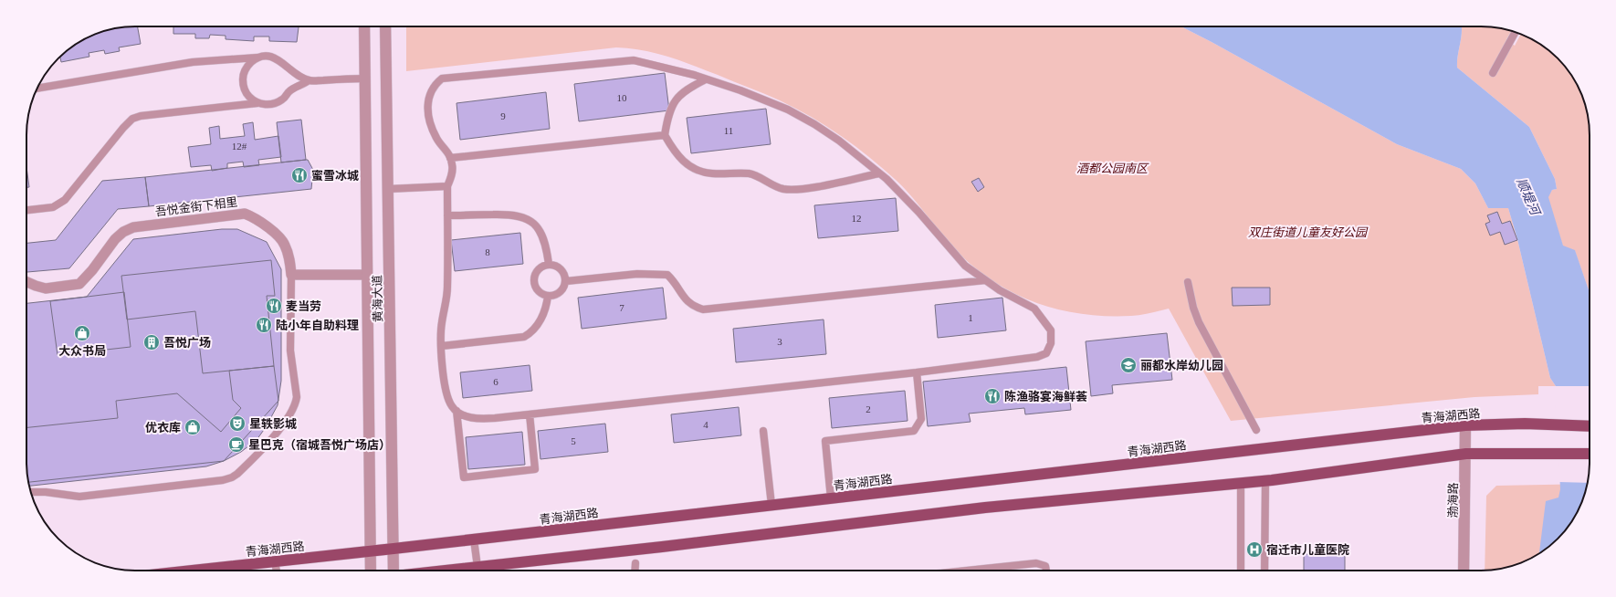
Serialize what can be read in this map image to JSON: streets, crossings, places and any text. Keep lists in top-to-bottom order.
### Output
{
  "streets": {
    "main road": ["青海湖西路"],
    "street": ["吾悦金街下相里", "黄海大道", "渤海路"]
  },
  "crossings": [
    ["黄海大道", "青海湖西路"],
    ["青海湖西路", "渤海路"]
  ],
  "water": ["顺堤河"],
  "parks": ["酒都公园南区", "双庄街道儿童友好公园"],
  "places": {
    "restaurant": [
      "蜜雪冰城",
      "麦当劳",
      "陆小年自助料理",
      "陈渔骆宴海鲜荟"
    ],
    "shop": ["大众书局", "优衣库"],
    "building": ["吾悦广场"],
    "school or university": ["丽都水岸幼儿园"],
    "theatre": ["星轶影城"],
    "cafe": ["星巴克（宿城吾悦广场店）"],
    "hospital": ["宿迁市儿童医院"]
  },
  "house_numbers": [
    "10",
    "9",
    "11",
    "12#",
    "12",
    "8",
    "7",
    "1",
    "3",
    "6",
    "2",
    "4",
    "5"
  ]
}
